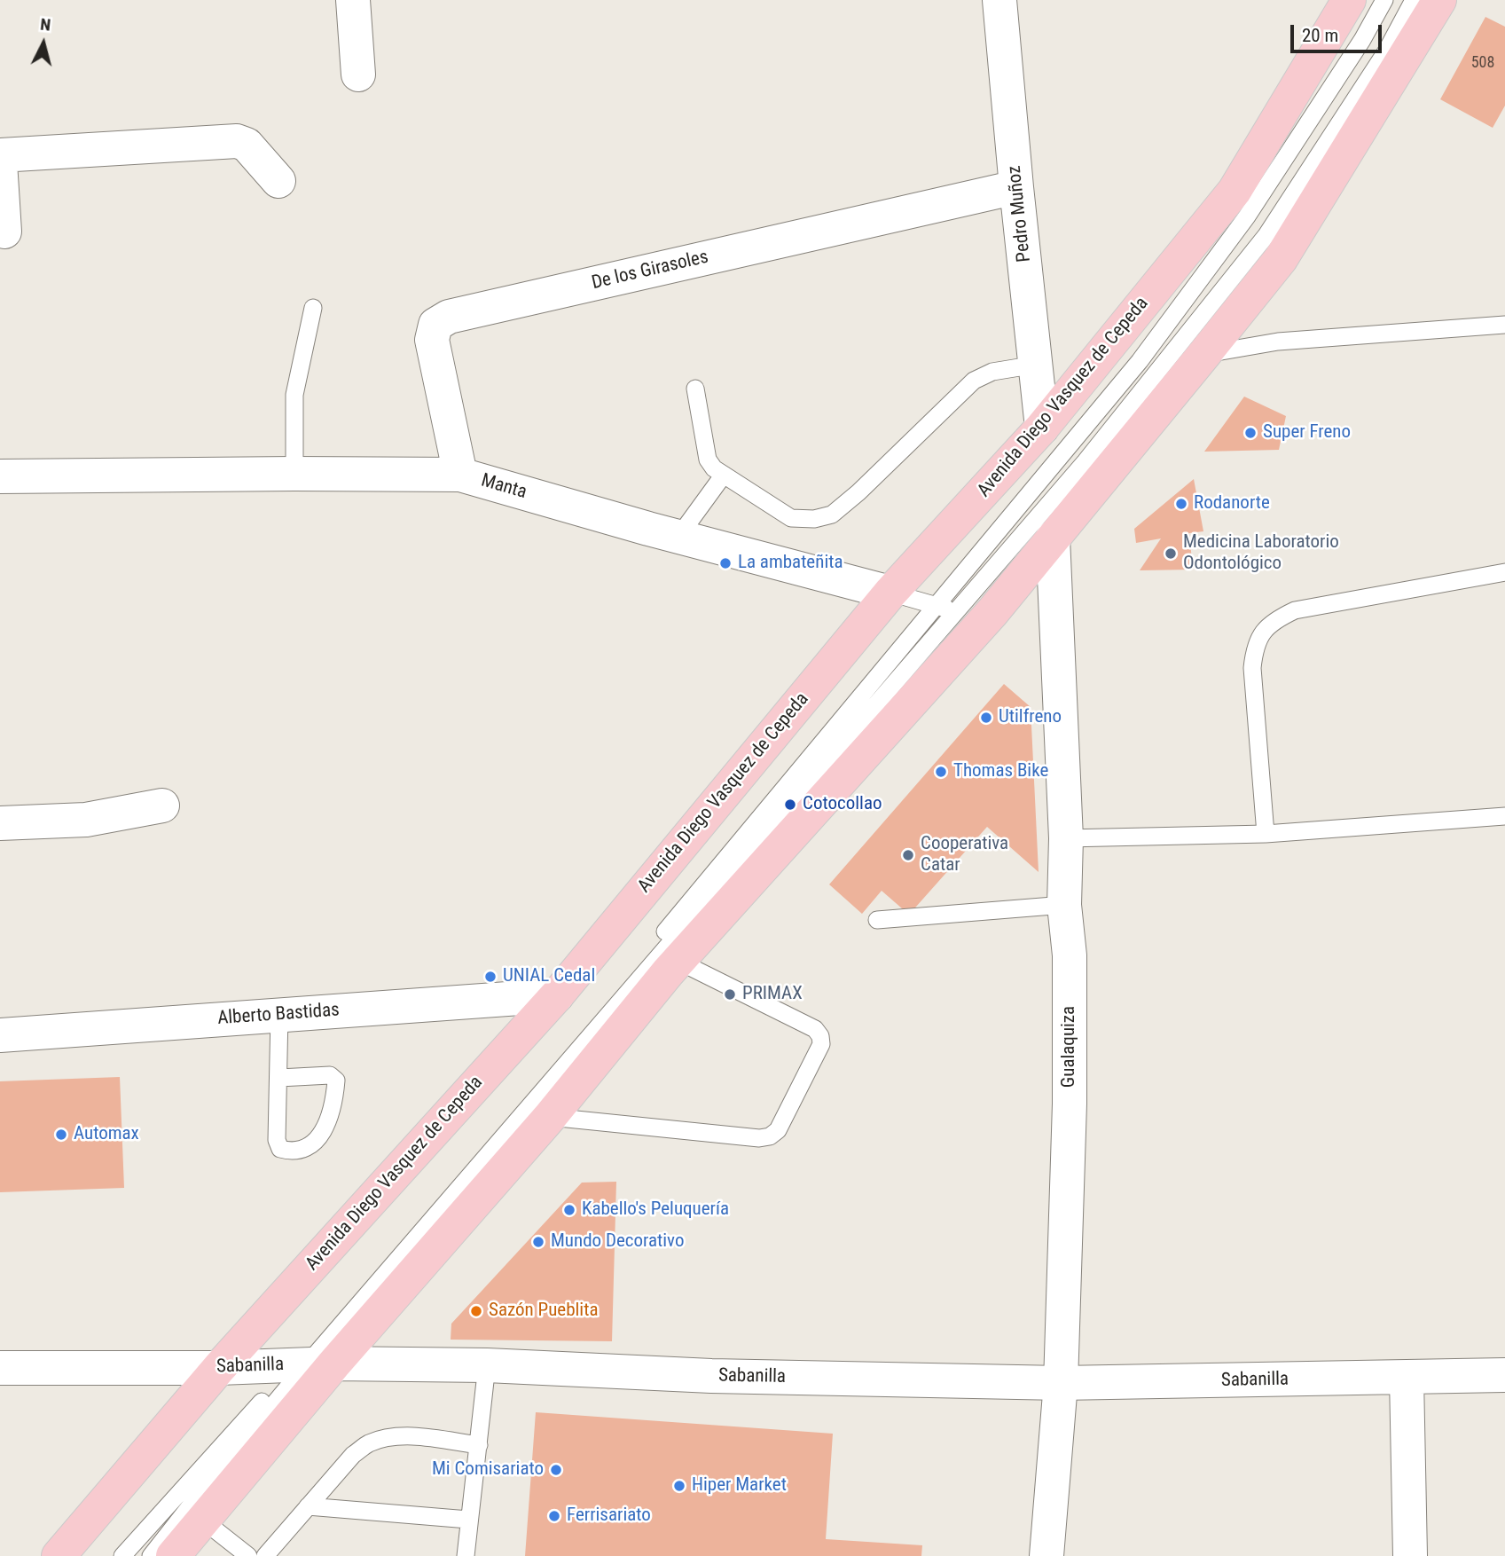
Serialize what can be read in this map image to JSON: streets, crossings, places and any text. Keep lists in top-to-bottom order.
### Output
{
  "streets": {
    "main road": ["Avenida Diego Vasquez de Cepeda"],
    "street": [
      "Pedro Muñoz",
      "De los Girasoles",
      "Manta",
      "Alberto Bastidas",
      "Gualaquiza",
      "Sabanilla"
    ]
  },
  "crossings": [
    ["Pedro Muñoz", "De los Girasoles"],
    ["Pedro Muñoz", "Avenida Diego Vasquez de Cepeda"],
    ["De los Girasoles", "Manta"],
    ["Avenida Diego Vasquez de Cepeda", "Manta"],
    ["Avenida Diego Vasquez de Cepeda", "Alberto Bastidas"],
    ["Avenida Diego Vasquez de Cepeda", "Sabanilla"],
    ["Gualaquiza", "Sabanilla"]
  ],
  "places": [
    "Super Freno",
    "Rodanorte",
    "Medicina Laboratorio Odontológico",
    "La ambateñita",
    "Utilfreno",
    "Thomas Bike",
    "Cotocollao",
    "Cooperativa Catar",
    "UNIAL Cedal",
    "PRIMAX",
    "Automax",
    "Kabello's Peluquería",
    "Mundo Decorativo",
    "Sazón Pueblita",
    "Mi Comisariato",
    "Hiper Market",
    "Ferrisariato"
  ],
  "house_numbers": ["508"],
  "scale_bar": "20 m",
  "north": "top"
}
